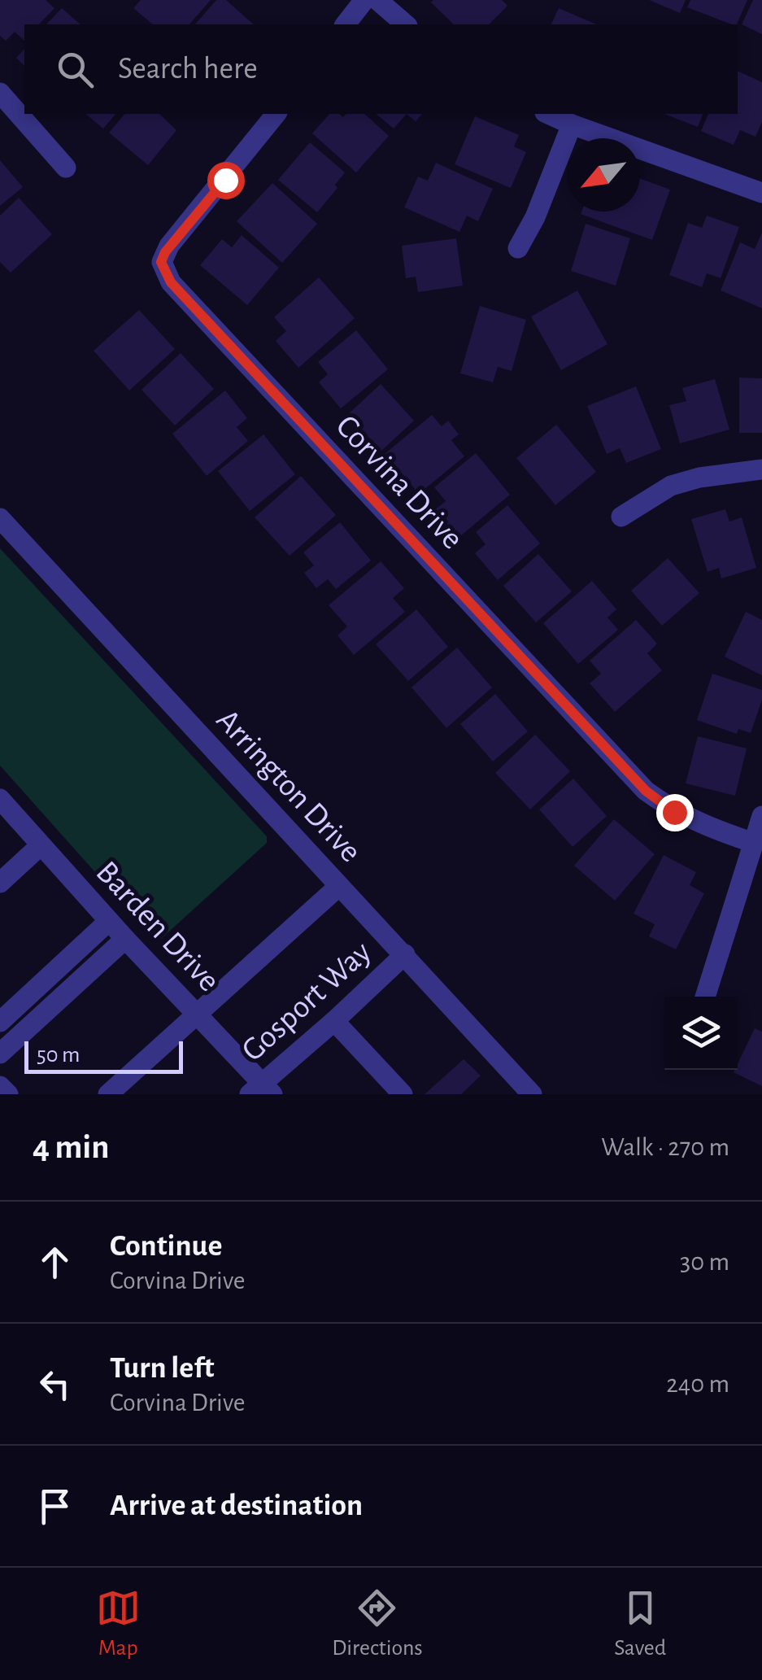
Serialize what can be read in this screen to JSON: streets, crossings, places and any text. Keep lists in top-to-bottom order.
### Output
{
  "streets": {
    "street": [
      "Corvina Drive",
      "Arrington Drive",
      "Barden Drive",
      "Gosport Way"
    ]
  },
  "crossings": [
    ["Arrington Drive", "Gosport Way"],
    ["Barden Drive", "Gosport Way"]
  ],
  "scale_bar": "50 m",
  "north": "bottom left",
  "page": {
    "search": "Search here",
    "scale": "50 m",
    "heading": ["4 min", "Walk · 270 m"],
    "list": [
      ["Continue", "Corvina Drive", "30 m"],
      ["Turn left", "Corvina Drive", "240 m"],
      "Arrive at destination"
    ],
    "nav": ["Map", "Directions", "Saved"]
  }
}
